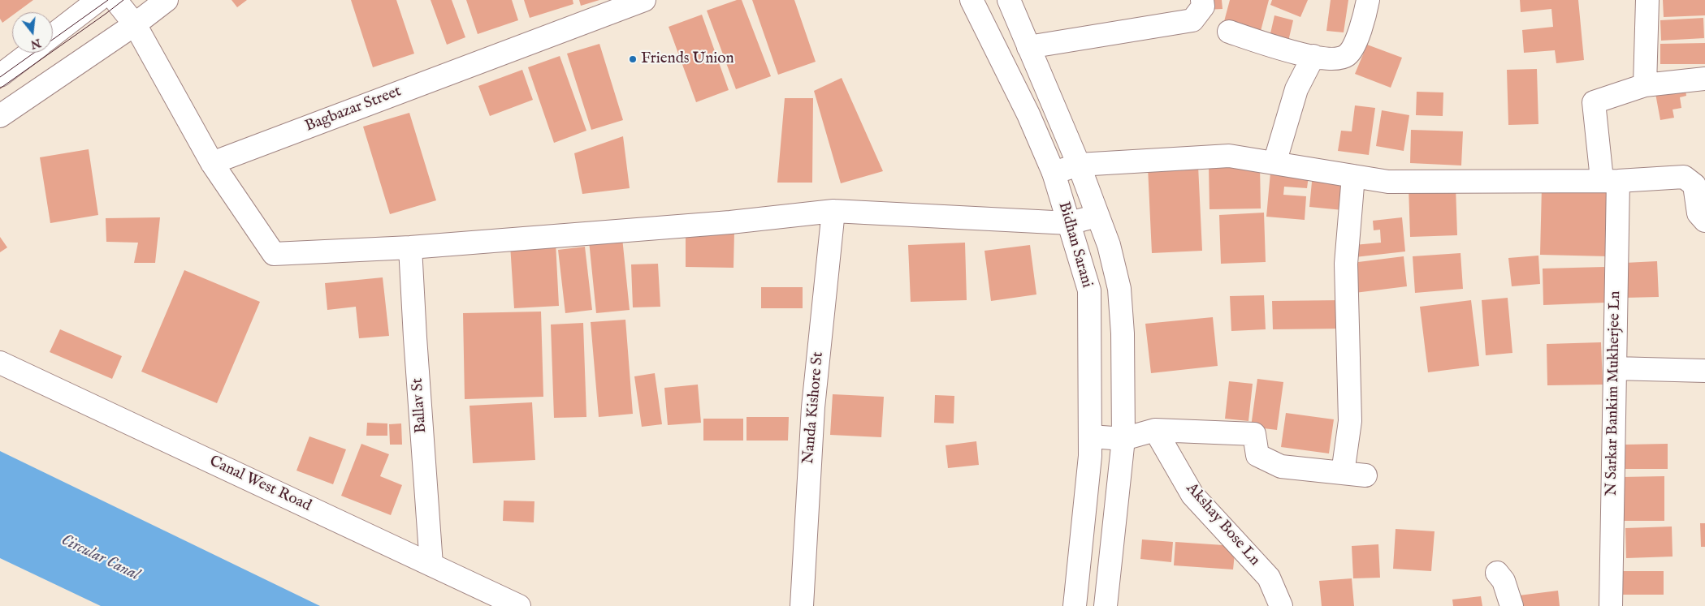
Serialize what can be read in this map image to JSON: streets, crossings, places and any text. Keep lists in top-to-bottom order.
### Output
{
  "streets": {
    "street": [
      "Bagbazar Street",
      "Bidhan Sarani",
      "N Sarkar Bankim Mukherjee Ln",
      "Ballav St",
      "Nanda Kishore St",
      "Canal West Road",
      "Akshay Bose Ln"
    ]
  },
  "crossings": [
    ["Ballav St", "Canal West Road"]
  ],
  "water": ["Circular Canal"],
  "places": ["Friends Union"],
  "north": "bottom"
}
